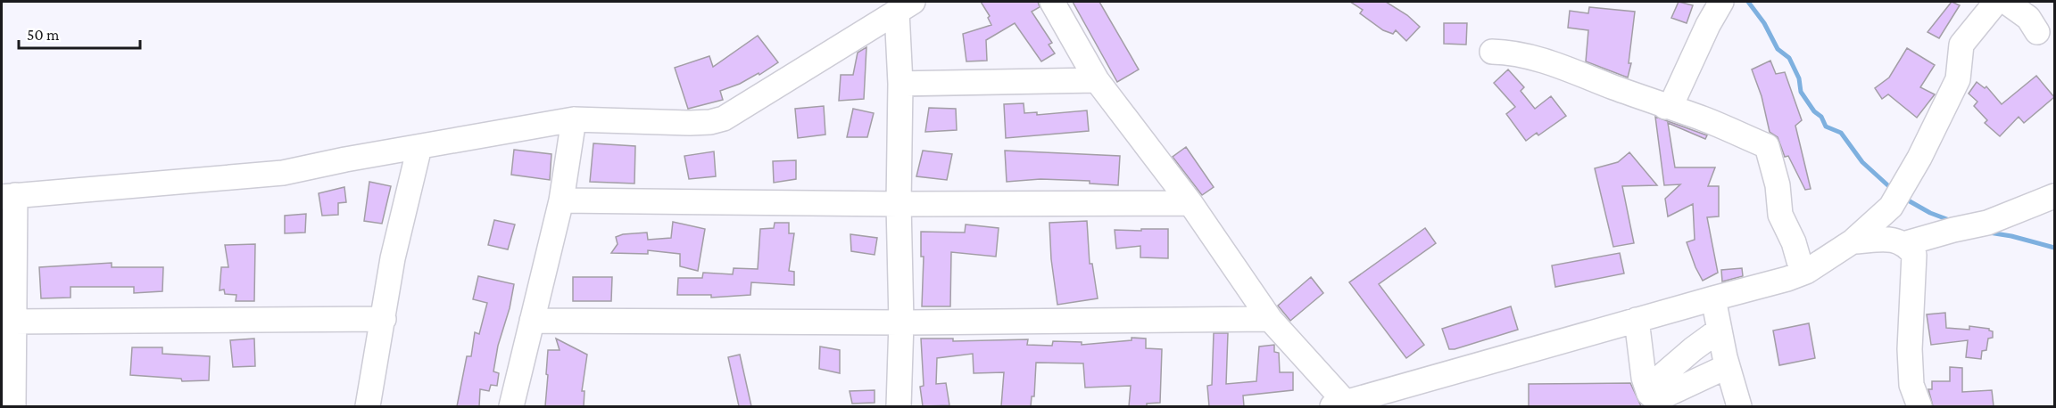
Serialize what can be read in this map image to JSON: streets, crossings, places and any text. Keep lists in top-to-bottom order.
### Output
{
  "scale_bar": "50 m"
}
